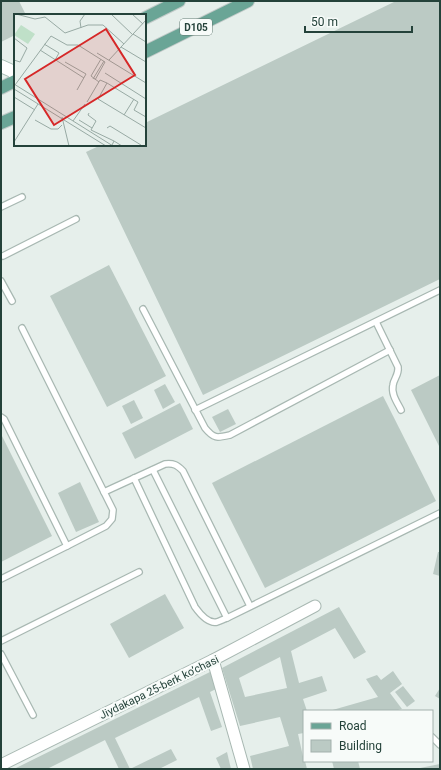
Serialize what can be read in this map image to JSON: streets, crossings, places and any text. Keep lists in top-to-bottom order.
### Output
{
  "streets": {
    "main road": ["D105"],
    "street": ["Jiydakapa 25-berk koʼchasi"]
  },
  "legend": ["Road", "Building"],
  "scale_bar": "50 m"
}
